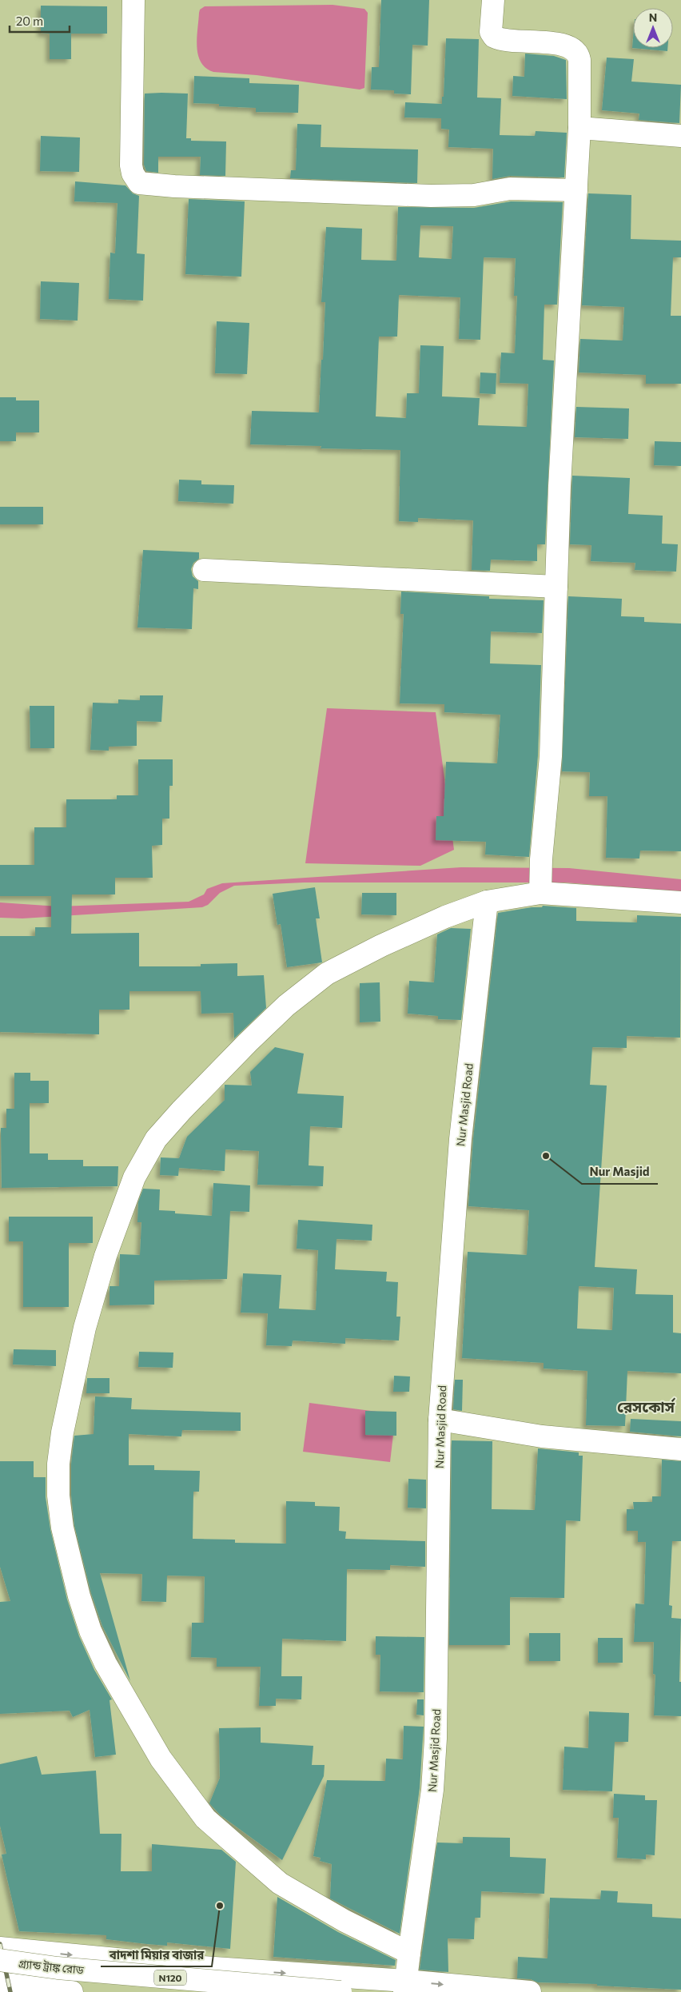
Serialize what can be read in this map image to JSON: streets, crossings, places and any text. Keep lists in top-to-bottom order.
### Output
{
  "streets": {
    "main road": ["Nur Masjid Road", "গ্র্যান্ড ট্রাঙ্ক রোড", "N120"]
  },
  "districts": ["রেসকোর্স"],
  "places": ["Nur Masjid", "বাদশা মিয়ার বাজার"],
  "scale_bar": "20 m",
  "north": "top"
}
